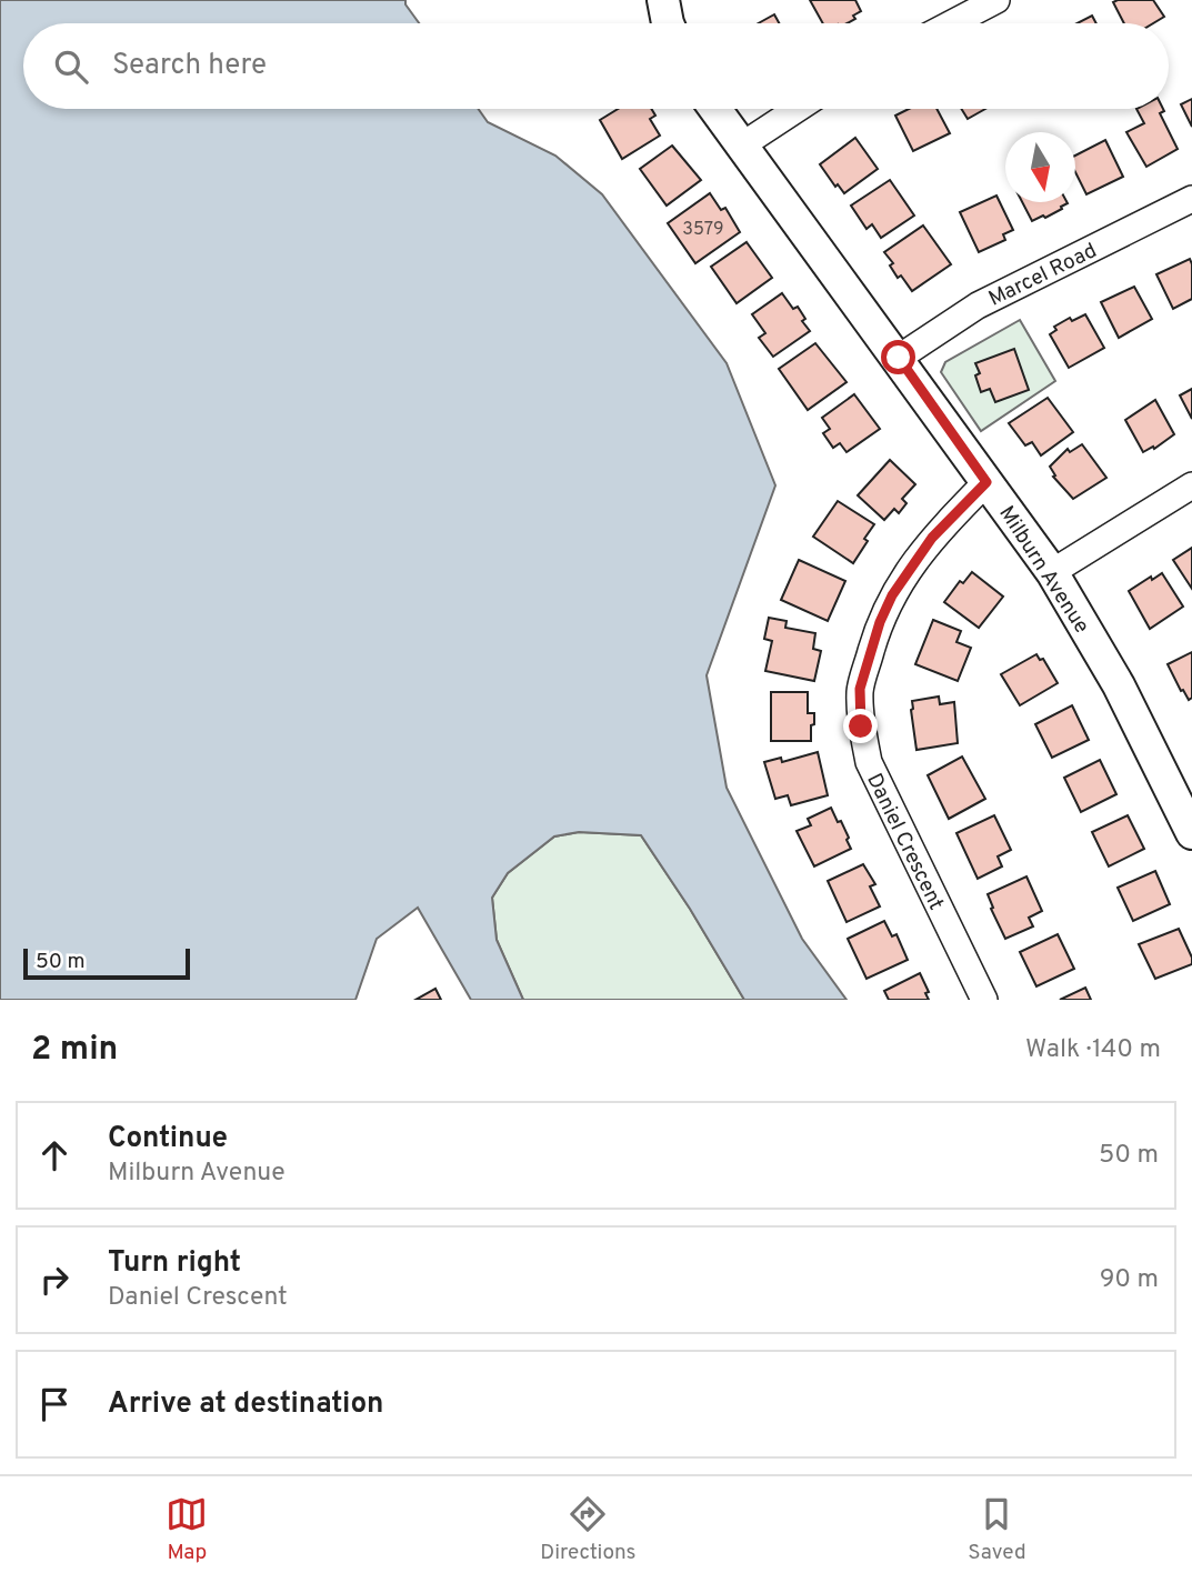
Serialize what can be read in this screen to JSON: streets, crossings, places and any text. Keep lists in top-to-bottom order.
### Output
{
  "streets": {
    "main road": ["Milburn Avenue"],
    "street": ["Marcel Road", "Daniel Crescent"]
  },
  "crossings": [
    ["Marcel Road", "Milburn Avenue"],
    ["Milburn Avenue", "Daniel Crescent"]
  ],
  "house_numbers": ["3579"],
  "scale_bar": "50 m",
  "north": "bottom",
  "page": {
    "search": "Search here",
    "scale": "50 m",
    "heading": ["2 min", "Walk · 140 m"],
    "list": [
      ["Continue", "Milburn Avenue", "50 m"],
      ["Turn right", "Daniel Crescent", "90 m"],
      "Arrive at destination"
    ],
    "nav": ["Map", "Directions", "Saved"]
  }
}
